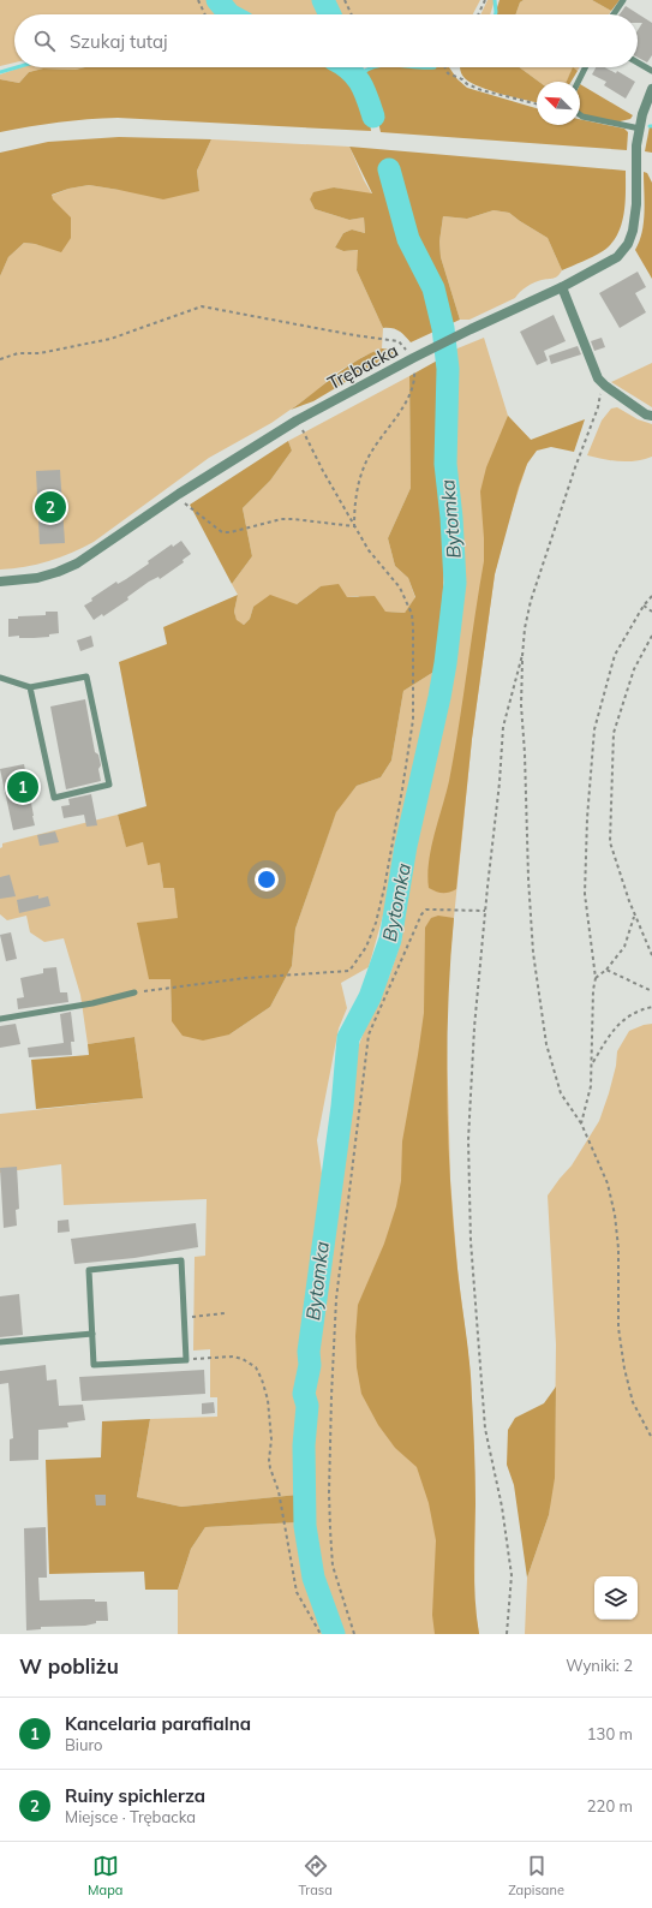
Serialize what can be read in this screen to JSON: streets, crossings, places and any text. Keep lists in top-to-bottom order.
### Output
{
  "streets": {
    "street": ["Trębacka"]
  },
  "water": ["Bytomka"],
  "north": "top left",
  "page": {
    "search": "Szukaj tutaj",
    "pins": ["2", "1"],
    "heading": ["W pobliżu", "Wyniki: 2"],
    "list": [
      {
        "mark": "1",
        "name": "Kancelaria parafialna",
        "note": "Biuro",
        "value": "130 m"
      },
      {
        "mark": "2",
        "name": "Ruiny spichlerza",
        "note": "Miejsce · Trębacka",
        "value": "220 m"
      }
    ],
    "nav": ["Mapa", "Trasa", "Zapisane"]
  }
}
